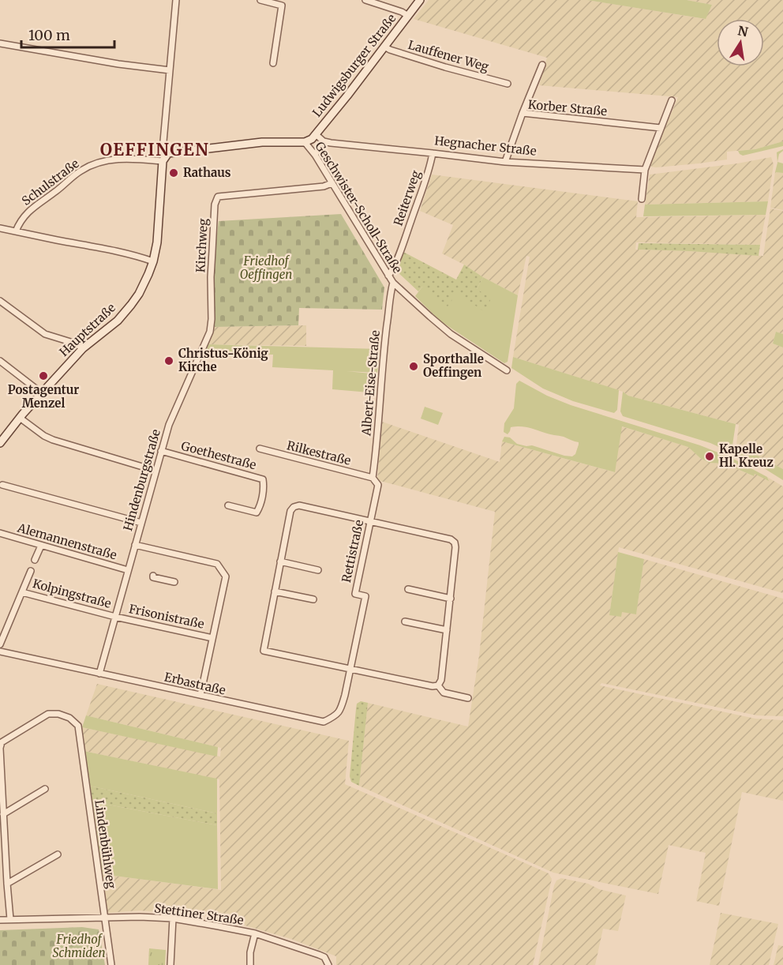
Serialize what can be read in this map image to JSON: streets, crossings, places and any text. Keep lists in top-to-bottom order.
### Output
{
  "streets": {
    "street": [
      "Lauffener Weg",
      "Ludwigsburger Straße",
      "Korber Straße",
      "Hegnacher Straße",
      "Schulstraße",
      "Reiterweg",
      "Geschwister-Scholl-Straße",
      "Kirchweg",
      "Hauptstraße",
      "Albert-Eise-Straße",
      "Rilkestraße",
      "Goethestraße",
      "Hindenburgstraße",
      "Alemannenstraße",
      "Rettistraße",
      "Kolpingstraße",
      "Frisonistraße",
      "Erbastraße",
      "Lindenbühlweg",
      "Stettiner Straße"
    ]
  },
  "crossings": [
    ["Lauffener Weg", "Ludwigsburger Straße"],
    ["Ludwigsburger Straße", "Geschwister-Scholl-Straße"],
    ["Korber Straße", "Hegnacher Straße"],
    ["Hegnacher Straße", "Reiterweg"],
    ["Schulstraße", "Hauptstraße"],
    ["Reiterweg", "Geschwister-Scholl-Straße"],
    ["Geschwister-Scholl-Straße", "Kirchweg"],
    ["Geschwister-Scholl-Straße", "Albert-Eise-Straße"],
    ["Kirchweg", "Hindenburgstraße"],
    ["Albert-Eise-Straße", "Rilkestraße"],
    ["Albert-Eise-Straße", "Rettistraße"],
    ["Rilkestraße", "Rettistraße"],
    ["Goethestraße", "Hindenburgstraße"],
    ["Hindenburgstraße", "Alemannenstraße"],
    ["Hindenburgstraße", "Kolpingstraße"],
    ["Hindenburgstraße", "Frisonistraße"],
    ["Hindenburgstraße", "Erbastraße"],
    ["Rettistraße", "Erbastraße"],
    ["Kolpingstraße", "Frisonistraße"],
    ["Frisonistraße", "Erbastraße"],
    ["Lindenbühlweg", "Stettiner Straße"]
  ],
  "districts": ["OEFFINGEN"],
  "parks": ["Friedhof Oeffingen", "Friedhof Schmiden"],
  "places": [
    "Rathaus",
    "Christus-König Kirche",
    "Sporthalle Oeffingen",
    "Postagentur Menzel",
    "Kapelle Hl. Kreuz"
  ],
  "scale_bar": "100 m",
  "north": "top"
}
